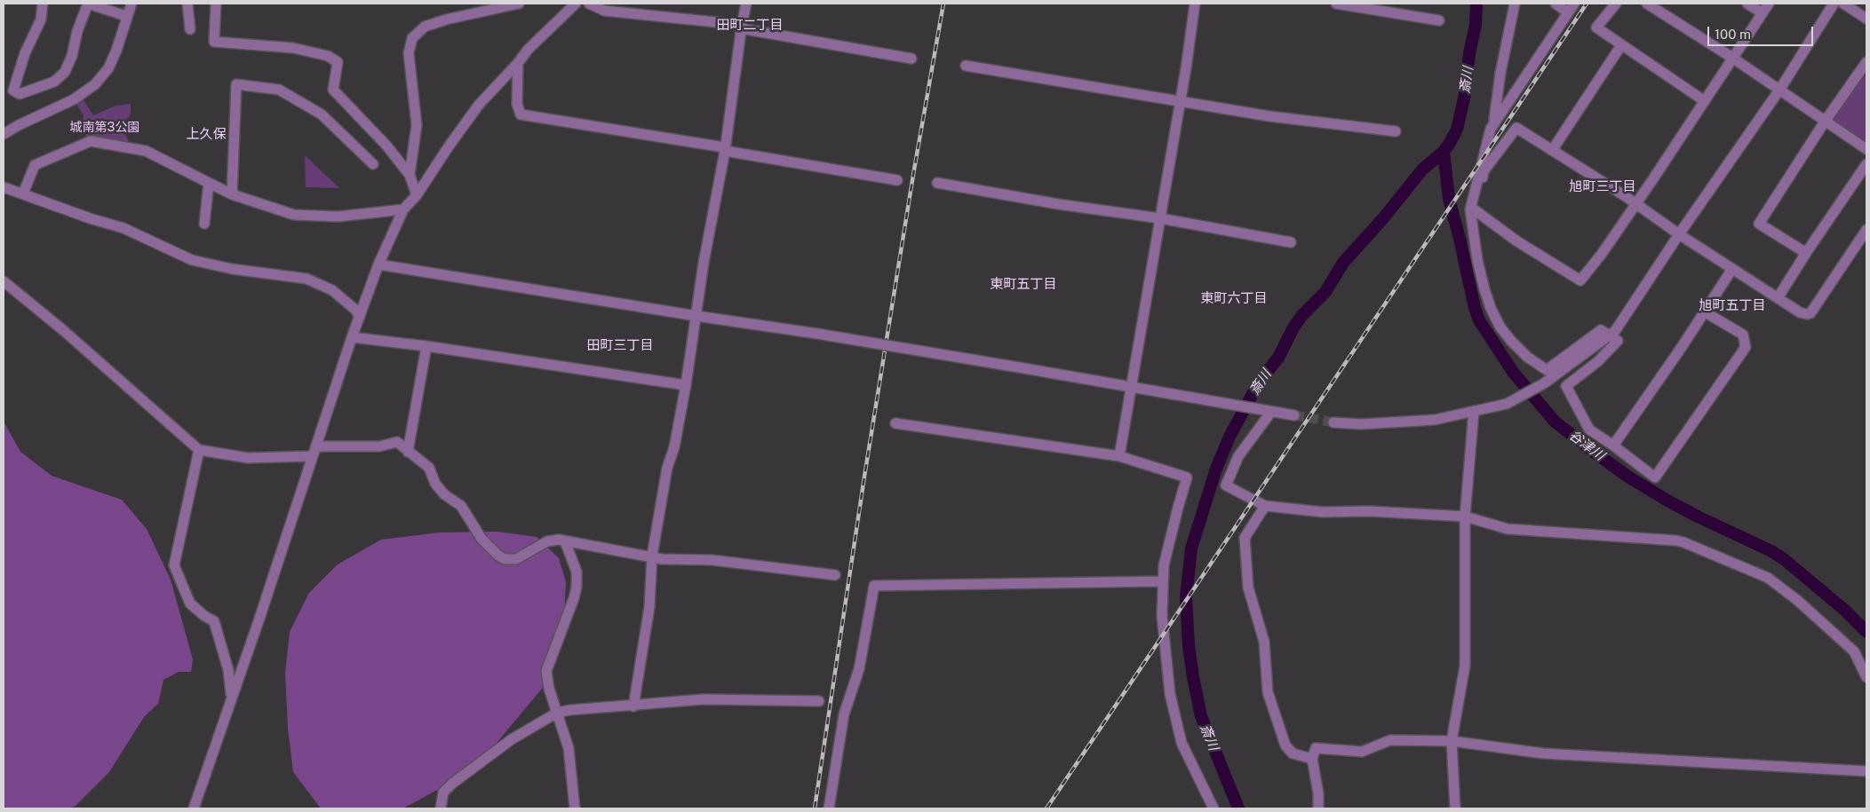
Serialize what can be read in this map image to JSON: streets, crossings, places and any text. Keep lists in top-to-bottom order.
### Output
{
  "districts": [
    "田町二丁目",
    "上久保",
    "旭町三丁目",
    "東町五丁目",
    "東町六丁目",
    "旭町五丁目",
    "田町三丁目"
  ],
  "water": ["斎川", "谷津川"],
  "parks": ["城南第3公園"],
  "scale_bar": "100 m"
}
